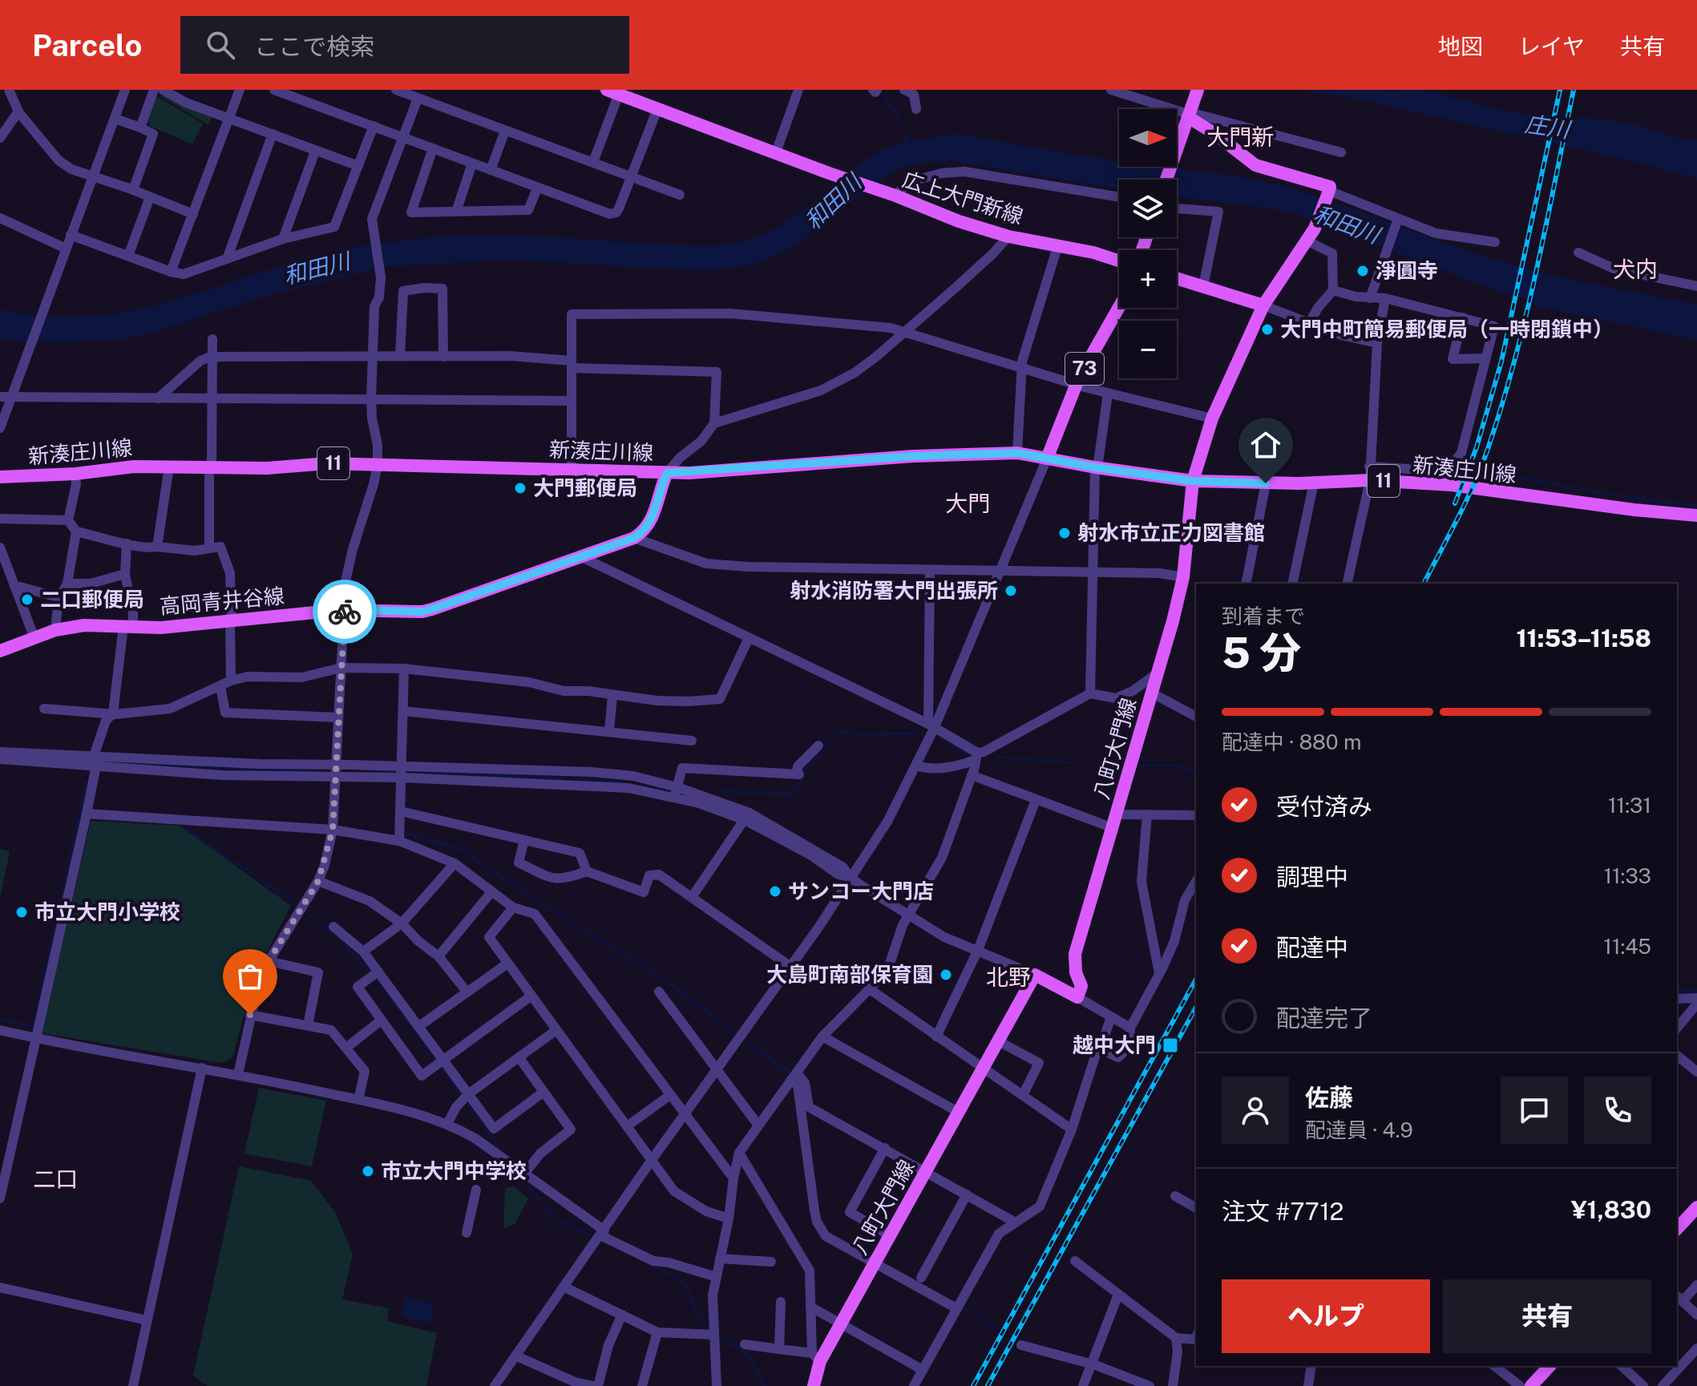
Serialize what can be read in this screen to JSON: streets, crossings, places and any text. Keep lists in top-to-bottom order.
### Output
{
  "streets": {
    "main road": [
      "広上大門新線",
      "73",
      "新湊庄川線",
      "11",
      "高岡青井谷線",
      "八町大門線"
    ]
  },
  "crossings": [
    ["73", "新湊庄川線"],
    ["新湊庄川線", "八町大門線"]
  ],
  "districts": [
    "大門新",
    "犬内",
    "大門",
    "北野",
    "二口"
  ],
  "water": ["庄川", "和田川"],
  "places": {
    "other": [
      "淨圓寺",
      "大門中町簡易郵便局（一時閉鎖中）",
      "大門郵便局",
      "射水市立正力図書館",
      "射水消防署大門出張所",
      "二口郵便局",
      "サンコー大門店",
      "市立大門小学校",
      "大島町南部保育園",
      "市立大門中学校"
    ],
    "transit": ["越中大門"]
  },
  "north": "right",
  "page": {
    "header": "Parcelo",
    "search": "ここで検索",
    "nav": ["地図", "レイヤ", "共有"],
    "map_buttons": ["+", "−"],
    "heading": ["5 分", "到着まで", "11:53–11:58"],
    "panel": [
      "佐藤",
      "配達員 · 4.9",
      "注文 #7712",
      "¥1,830"
    ],
    "bar": "配達中 · 880 m",
    "list": [
      ["受付済み", "11:31"],
      ["調理中", "11:33"],
      ["配達中", "11:45"],
      "配達完了"
    ],
    "buttons": ["ヘルプ", "共有"]
  }
}
